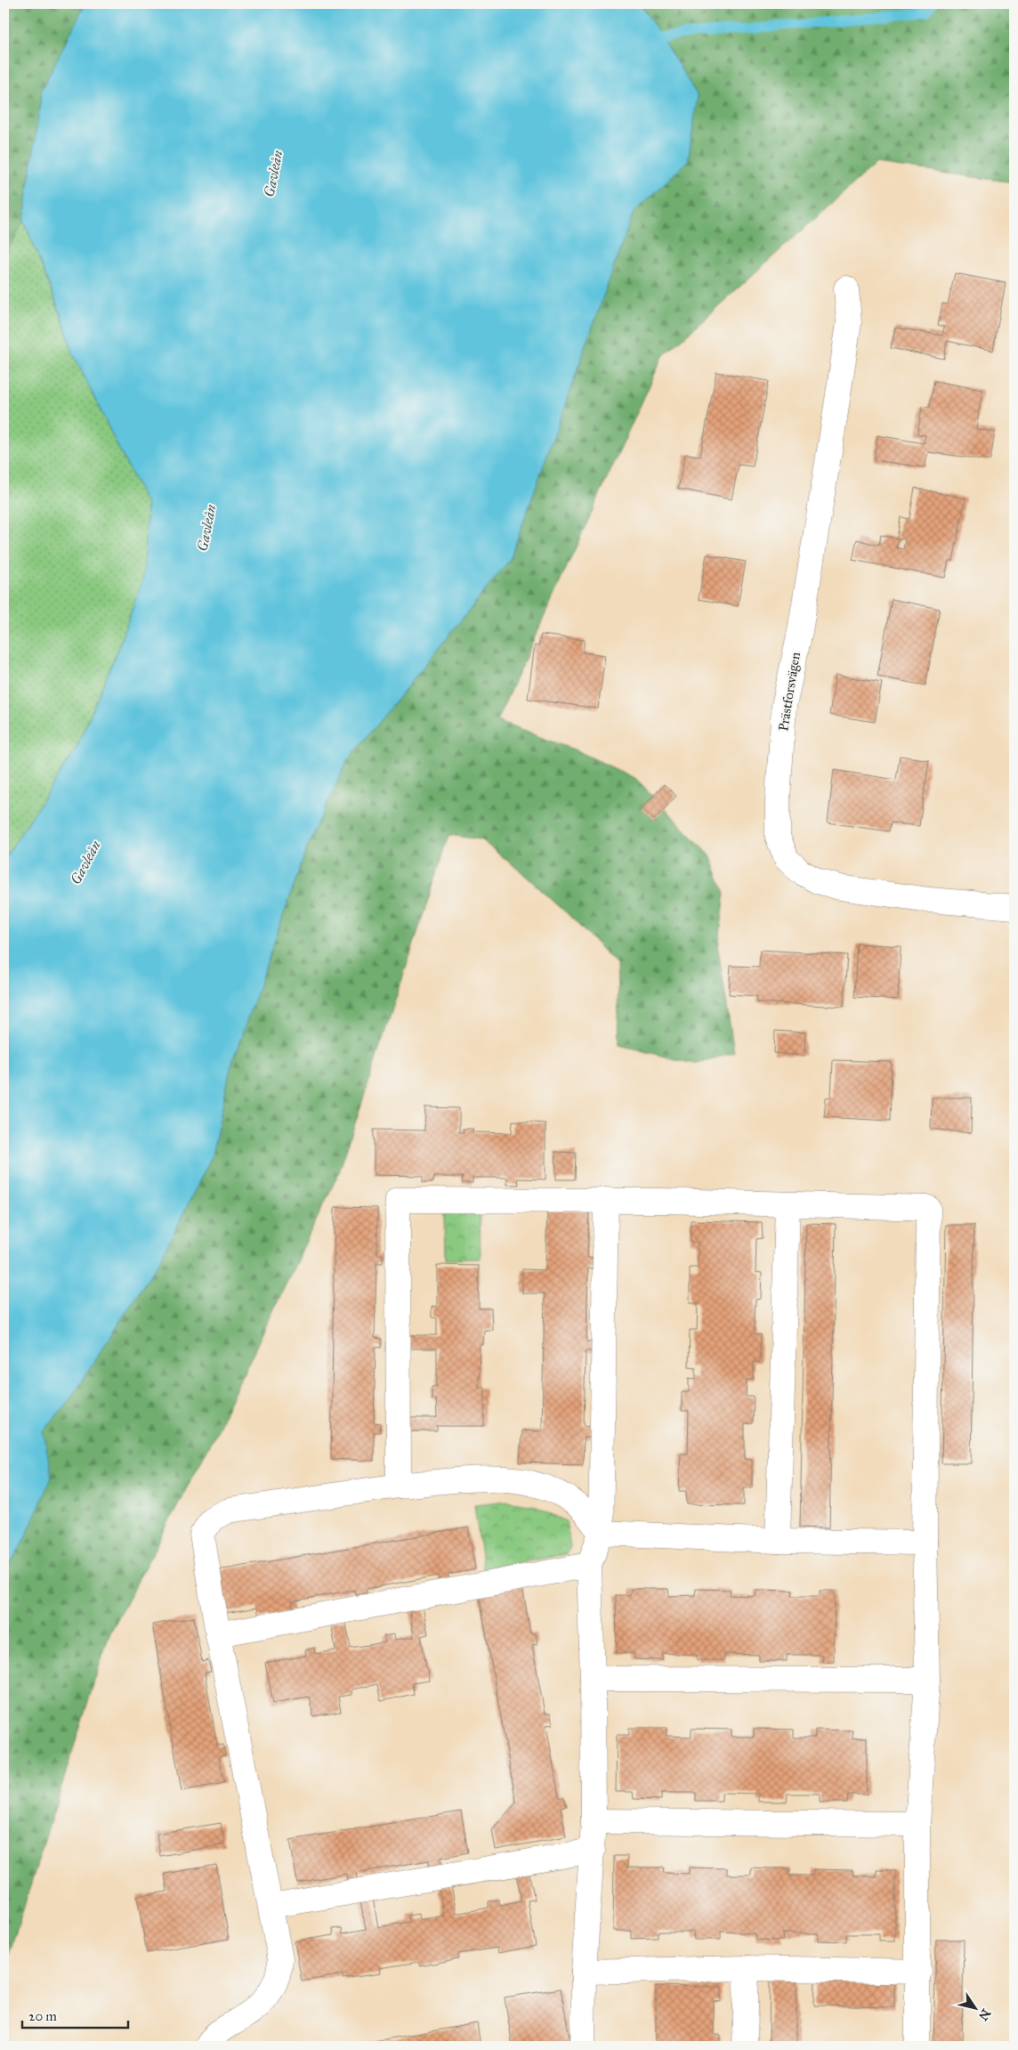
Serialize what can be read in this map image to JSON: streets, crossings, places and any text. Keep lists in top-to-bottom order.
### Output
{
  "streets": {
    "street": ["Prästforsvägen"]
  },
  "water": ["Gavleån"],
  "scale_bar": "20 m",
  "north": "bottom right"
}
